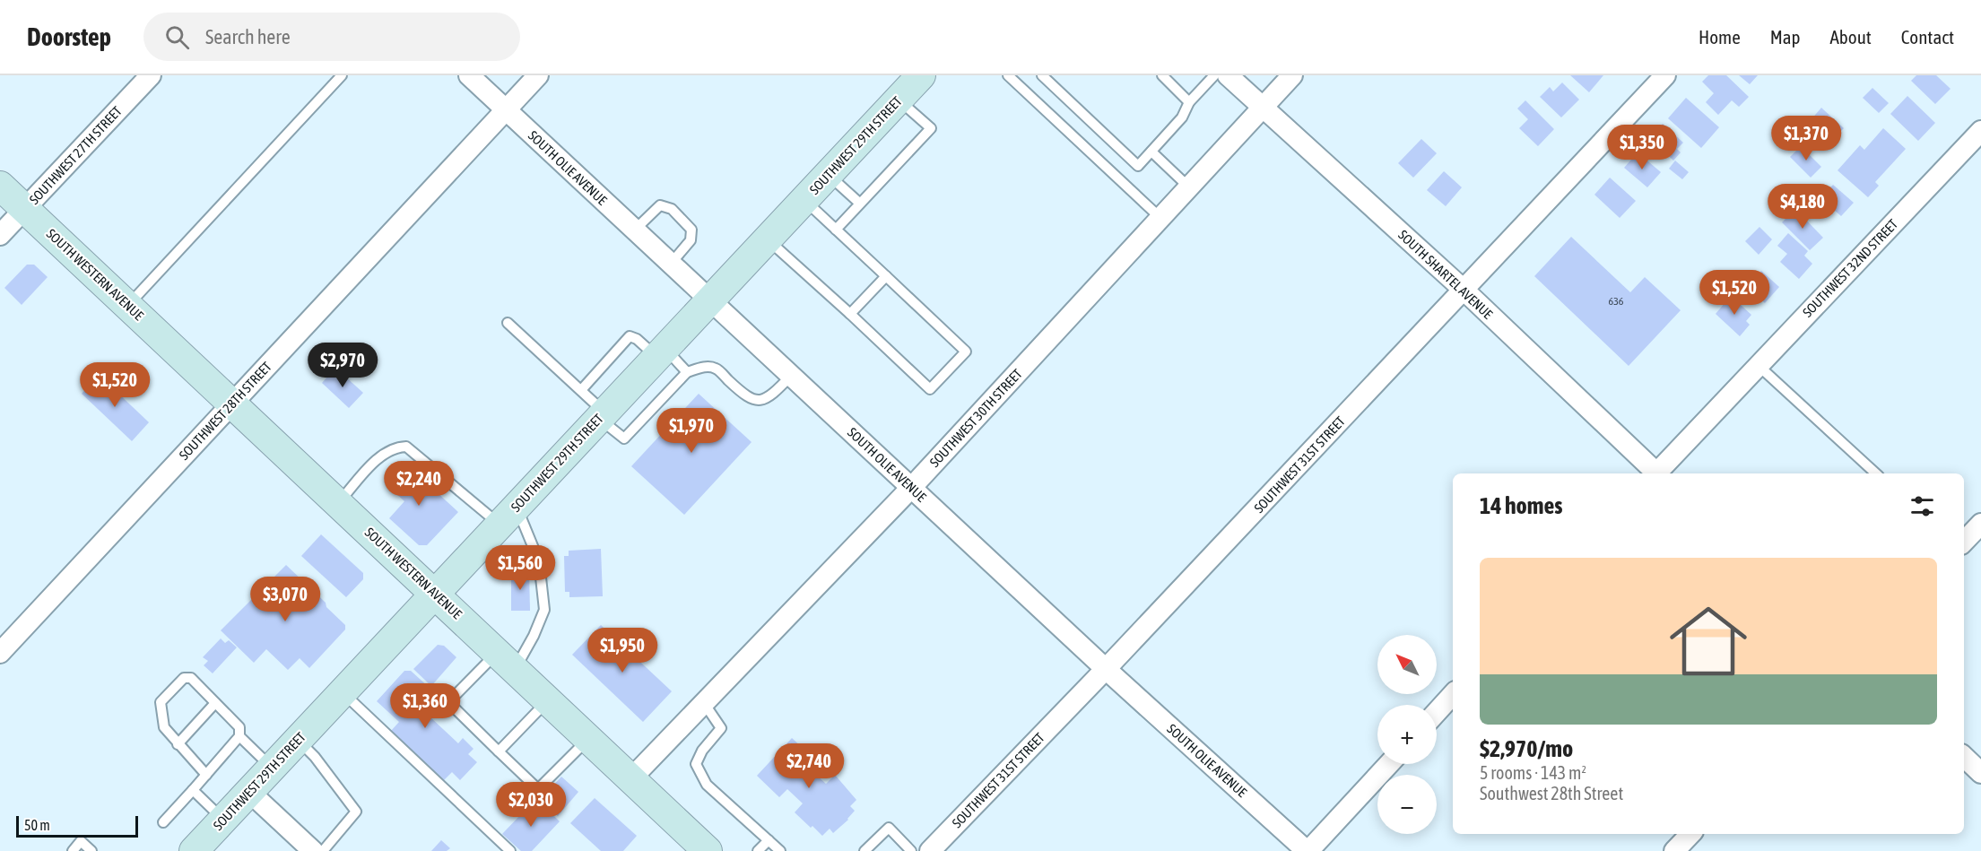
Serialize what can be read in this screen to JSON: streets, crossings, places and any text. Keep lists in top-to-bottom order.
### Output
{
  "streets": {
    "main road": ["SOUTHWEST 29TH STREET", "SOUTH WESTERN AVENUE"],
    "street": [
      "SOUTHWEST 27TH STREET",
      "SOUTH OLIE AVENUE",
      "SOUTHWEST 32ND STREET",
      "SOUTH SHARTEL AVENUE",
      "SOUTHWEST 28TH STREET",
      "SOUTHWEST 30TH STREET",
      "SOUTHWEST 31ST STREET"
    ]
  },
  "crossings": [
    ["SOUTHWEST 29TH STREET", "SOUTH OLIE AVENUE"],
    ["SOUTHWEST 29TH STREET", "SOUTH WESTERN AVENUE"],
    ["SOUTHWEST 27TH STREET", "SOUTH WESTERN AVENUE"],
    ["SOUTH OLIE AVENUE", "SOUTHWEST 28TH STREET"],
    ["SOUTH OLIE AVENUE", "SOUTHWEST 30TH STREET"],
    ["SOUTH OLIE AVENUE", "SOUTHWEST 31ST STREET"],
    ["SOUTH WESTERN AVENUE", "SOUTHWEST 28TH STREET"],
    ["SOUTH WESTERN AVENUE", "SOUTHWEST 30TH STREET"],
    ["SOUTH SHARTEL AVENUE", "SOUTHWEST 30TH STREET"],
    ["SOUTH SHARTEL AVENUE", "SOUTHWEST 31ST STREET"]
  ],
  "house_numbers": ["636"],
  "scale_bar": "50 m",
  "north": "top left",
  "page": {
    "header": "Doorstep",
    "search": "Search here",
    "nav": [
      "Home",
      "Map",
      "About",
      "Contact"
    ],
    "price": [
      "$1,370",
      "$1,350",
      "$4,180",
      "$1,520",
      "$2,970",
      "$1,520",
      "$1,970",
      "$2,240",
      "$1,560",
      "$3,070",
      "$1,950",
      "$1,360",
      "$2,740",
      "$2,030"
    ],
    "heading": "14 homes",
    "list": [
      {
        "name": "$2,970/mo",
        "note": "5 rooms · 143 m² · Southwest 28th Street"
      }
    ],
    "map_buttons": ["+", "−"],
    "scale": "50 m"
  }
}
